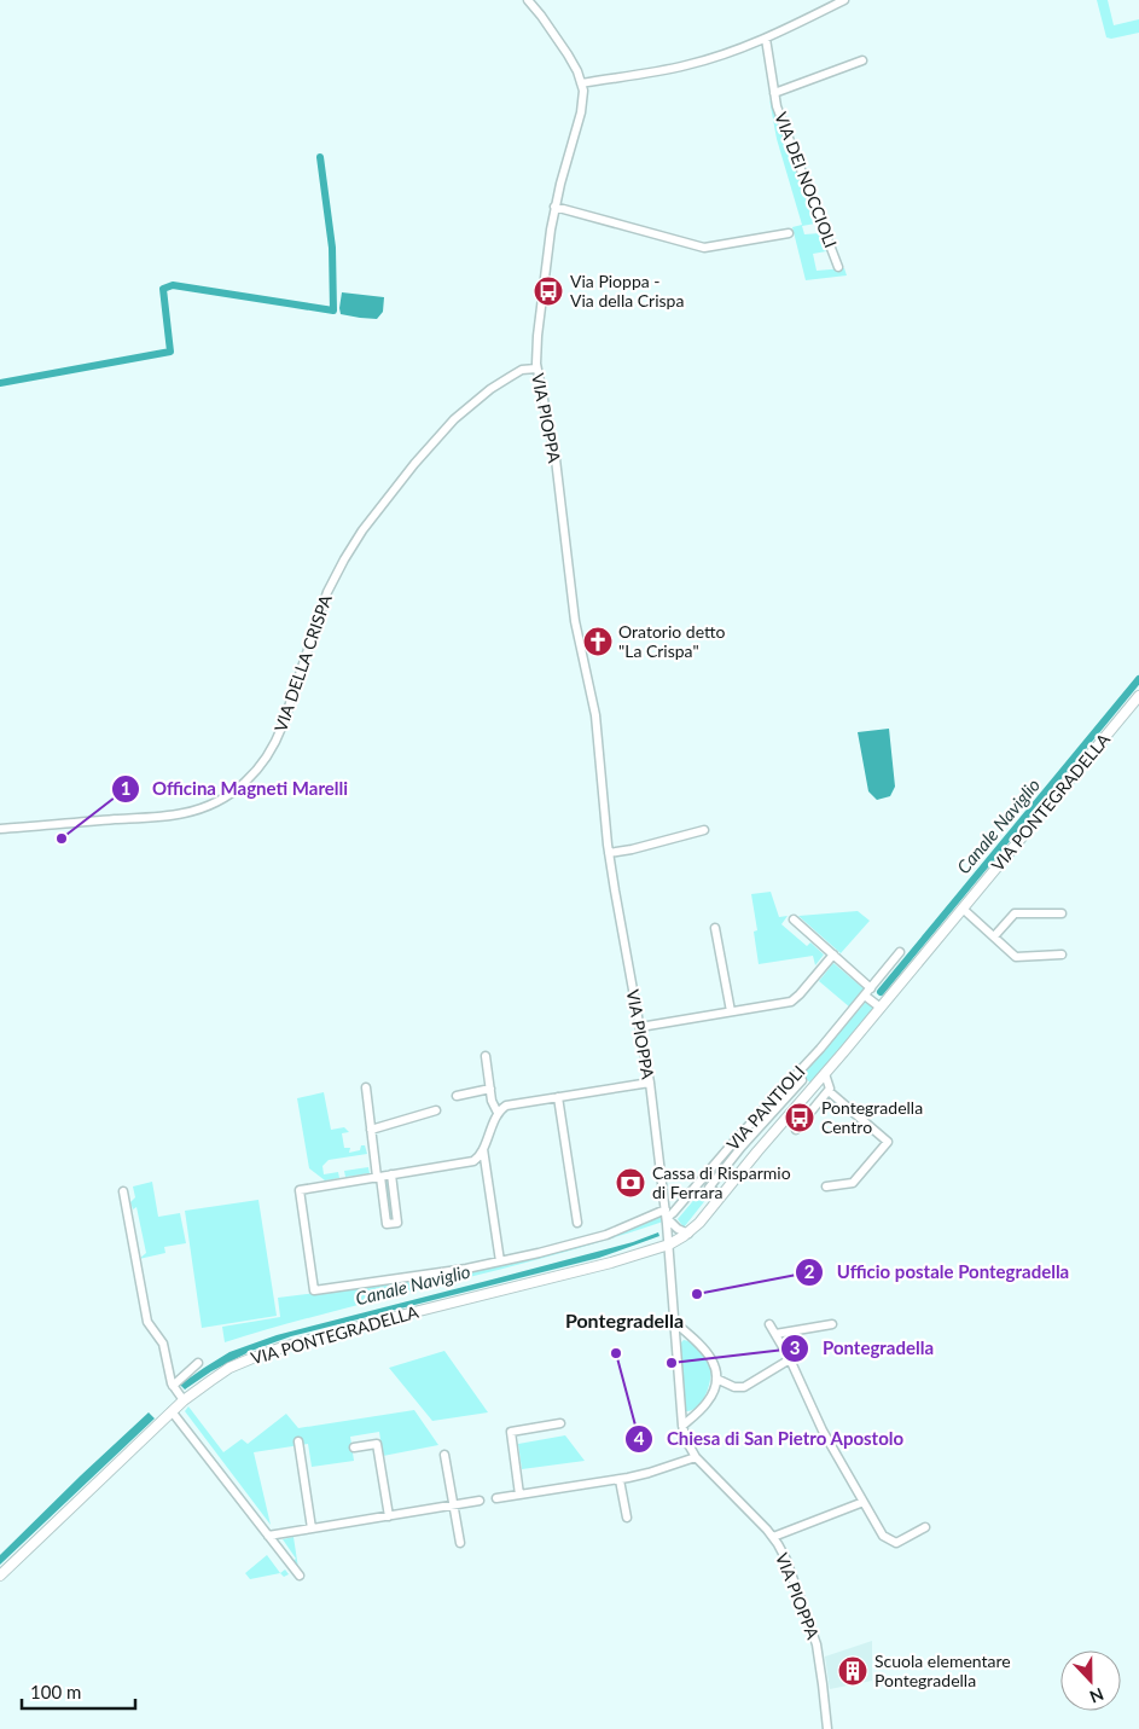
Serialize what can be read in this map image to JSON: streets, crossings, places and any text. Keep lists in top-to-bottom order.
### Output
{
  "streets": {
    "street": [
      "VIA DEI NOCCIOLI",
      "VIA PIOPPA",
      "VIA DELLA CRISPA",
      "VIA PONTEGRADELLA",
      "VIA PANTIOLI"
    ]
  },
  "crossings": [
    ["VIA PIOPPA", "VIA DELLA CRISPA"],
    ["VIA PIOPPA", "VIA PONTEGRADELLA"],
    ["VIA PIOPPA", "VIA PANTIOLI"]
  ],
  "districts": ["Pontegradella"],
  "water": ["Canale Naviglio"],
  "places": {
    "bus stop": ["Via Pioppa - Via della Crispa", "Pontegradella Centro"],
    "church": ["Oratorio detto \"La Crispa\""],
    "other": [
      "Officina Magneti Marelli",
      "Ufficio postale Pontegradella",
      "Chiesa di San Pietro Apostolo",
      "Pontegradella"
    ],
    "bank": ["Cassa di Risparmio di Ferrara"],
    "building": ["Scuola elementare Pontegradella"]
  },
  "scale_bar": "100 m",
  "north": "bottom"
}
